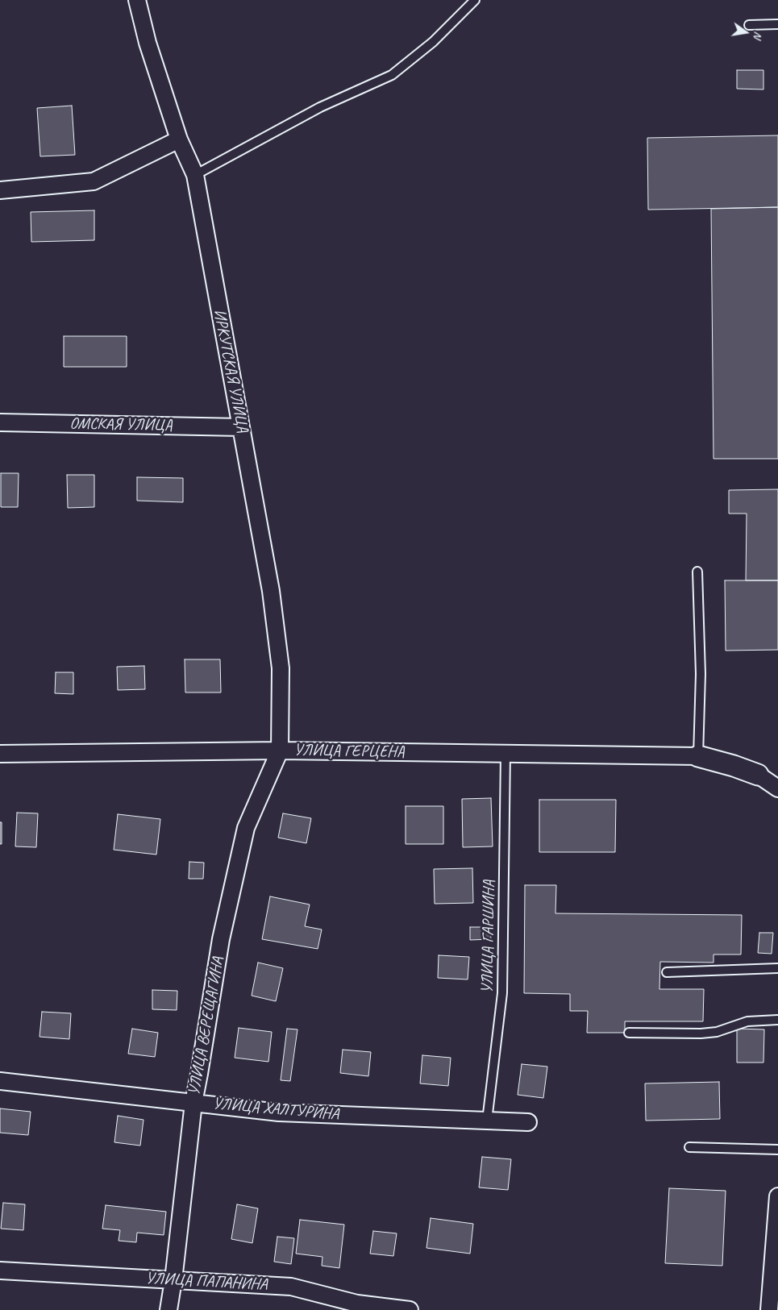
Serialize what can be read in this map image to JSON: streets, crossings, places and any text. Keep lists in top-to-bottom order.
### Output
{
  "streets": {
    "street": [
      "ИРКУТСКАЯ УЛИЦА",
      "ОМСКАЯ УЛИЦА",
      "УЛИЦА ГЕРЦЕНА",
      "УЛИЦА ВЕРЕЩАГИНА",
      "УЛИЦА ХАЛТУРИНА",
      "УЛИЦА ПАПАНИНА"
    ],
    "lane": ["УЛИЦА ГАРШИНА"]
  },
  "crossings": [
    ["ИРКУТСКАЯ УЛИЦА", "ОМСКАЯ УЛИЦА"],
    ["ИРКУТСКАЯ УЛИЦА", "УЛИЦА ГЕРЦЕНА"],
    ["ИРКУТСКАЯ УЛИЦА", "УЛИЦА ВЕРЕЩАГИНА"],
    ["УЛИЦА ГЕРЦЕНА", "УЛИЦА ГАРШИНА"],
    ["УЛИЦА ГЕРЦЕНА", "УЛИЦА ВЕРЕЩАГИНА"],
    ["УЛИЦА ГАРШИНА", "УЛИЦА ХАЛТУРИНА"],
    ["УЛИЦА ВЕРЕЩАГИНА", "УЛИЦА ХАЛТУРИНА"],
    ["УЛИЦА ВЕРЕЩАГИНА", "УЛИЦА ПАПАНИНА"]
  ],
  "north": "right"
}
